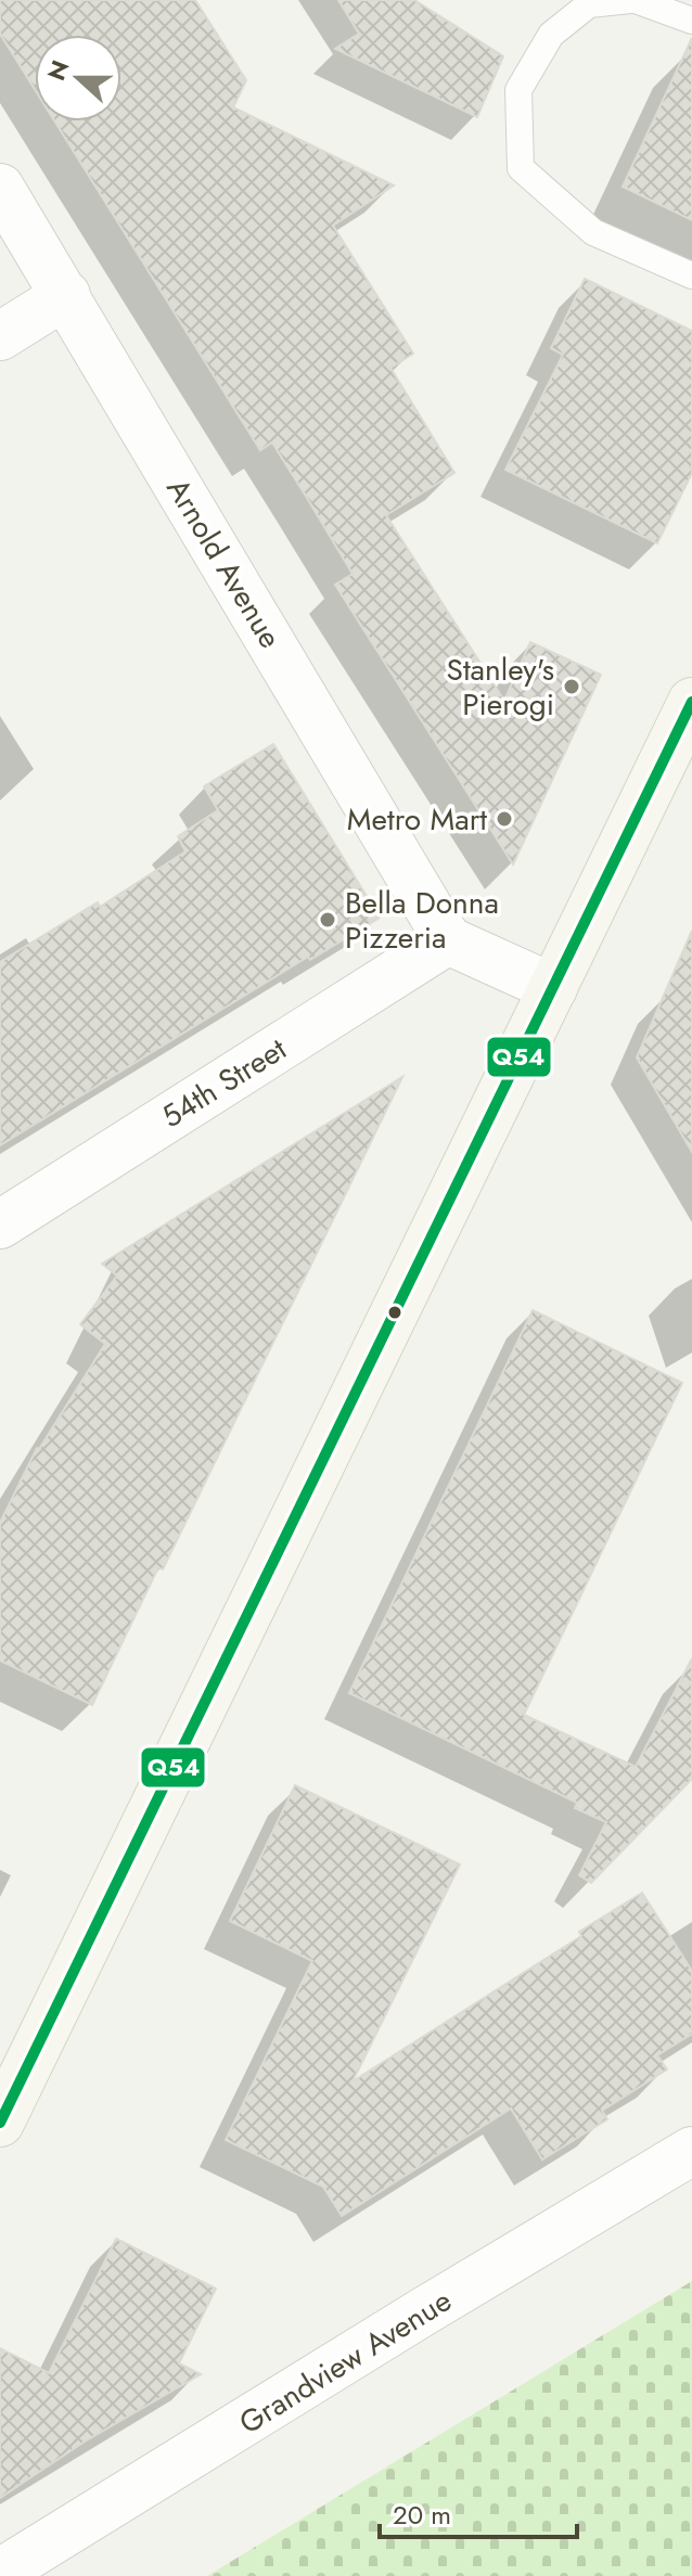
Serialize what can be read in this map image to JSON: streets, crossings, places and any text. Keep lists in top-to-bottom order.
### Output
{
  "streets": {
    "street": ["Arnold Avenue", "54th Street", "Grandview Avenue"]
  },
  "crossings": [
    ["Arnold Avenue", "54th Street"]
  ],
  "places": ["Stanley's Pierogi", "Metro Mart", "Bella Donna Pizzeria"],
  "lines": ["transit line Q54"],
  "scale_bar": "20 m",
  "north": "left"
}
